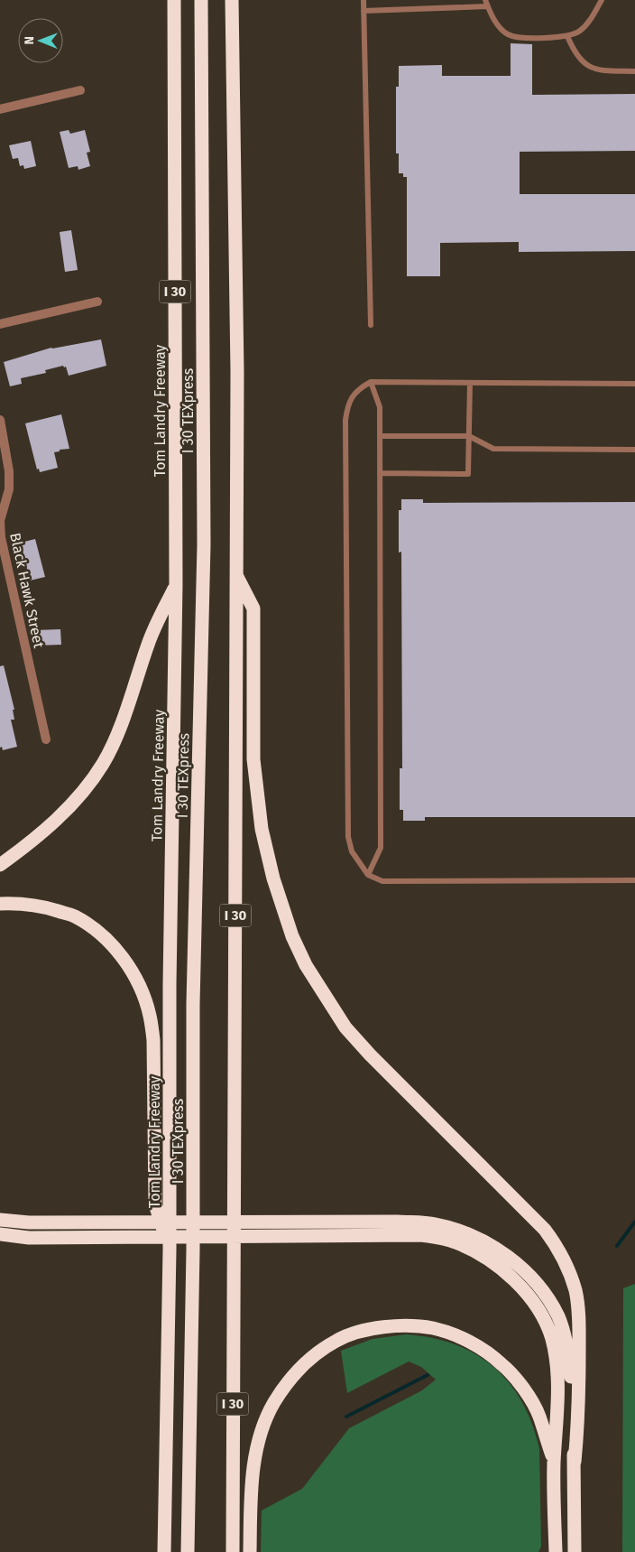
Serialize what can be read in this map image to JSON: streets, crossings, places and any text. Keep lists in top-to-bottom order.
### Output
{
  "streets": {
    "highway": ["I 30", "Tom Landry Freeway", "I 30 TEXpress"],
    "street": ["Black Hawk Street"]
  },
  "north": "left"
}
